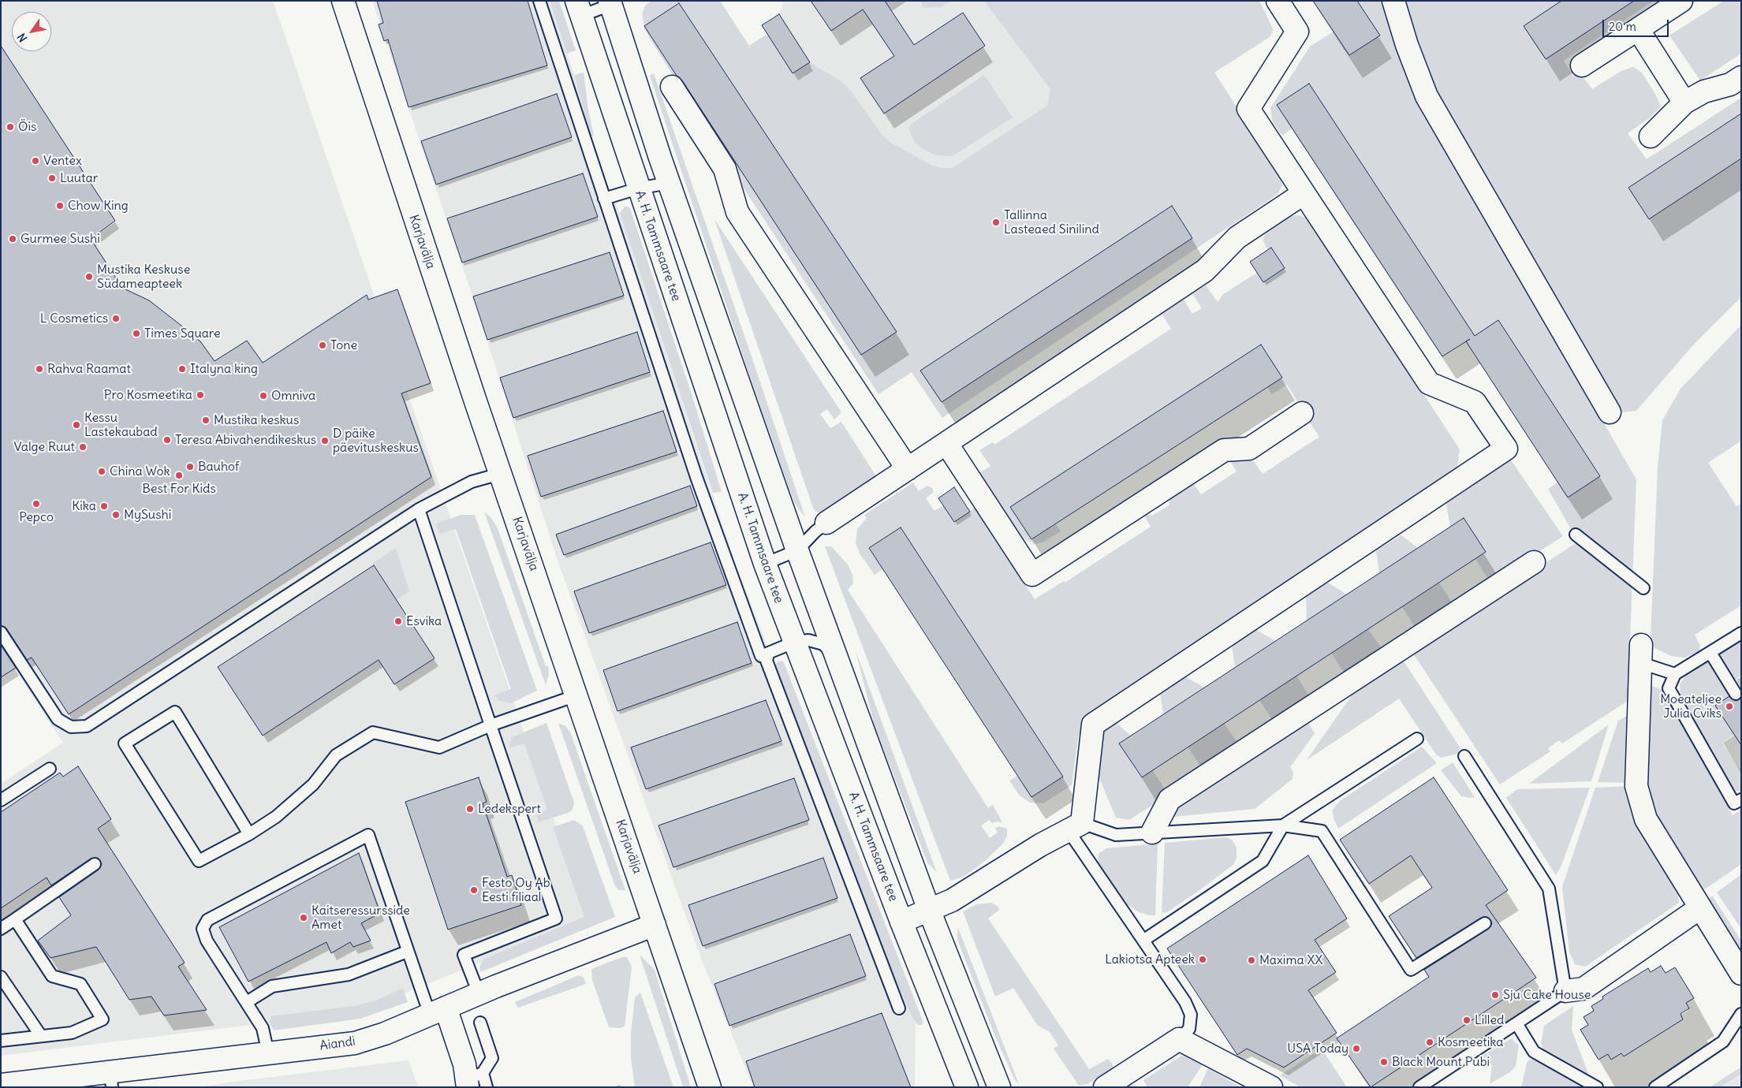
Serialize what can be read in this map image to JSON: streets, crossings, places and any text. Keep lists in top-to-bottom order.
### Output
{
  "streets": {
    "street": ["Karjavälja", "A. H. Tammsaare tee", "Aiandi"]
  },
  "crossings": [
    ["Karjavälja", "Aiandi"]
  ],
  "places": [
    "Öis",
    "Ventex",
    "Luutar",
    "Chow King",
    "Tallinna Lasteaed Sinilind",
    "Gurmee Sushi",
    "Mustika Keskuse Südameapteek",
    "L Cosmetics",
    "Times Square",
    "Tone",
    "Rahva Raamat",
    "Italyna king",
    "Pro Kosmeetika",
    "Omniva",
    "Mustika keskus",
    "Kessu Lastekaubad",
    "Teresa Abivahendikeskus",
    "D päike päevituskeskus",
    "Valge Ruut",
    "Bauhof",
    "China Wok",
    "Best For Kids",
    "Pepco",
    "Kika",
    "MySushi",
    "Esvika",
    "Moeateljee Julia Cviks",
    "Ledekspert",
    "Festo Oy Ab Eesti filiaal",
    "Kaitseressursside Amet",
    "Lakiotsa Apteek",
    "Maxima XX",
    "Sju Cake House",
    "Lilled",
    "Kosmeetika",
    "USA Today",
    "Black Mount Pubi"
  ],
  "scale_bar": "20 m",
  "north": "bottom left"
}
